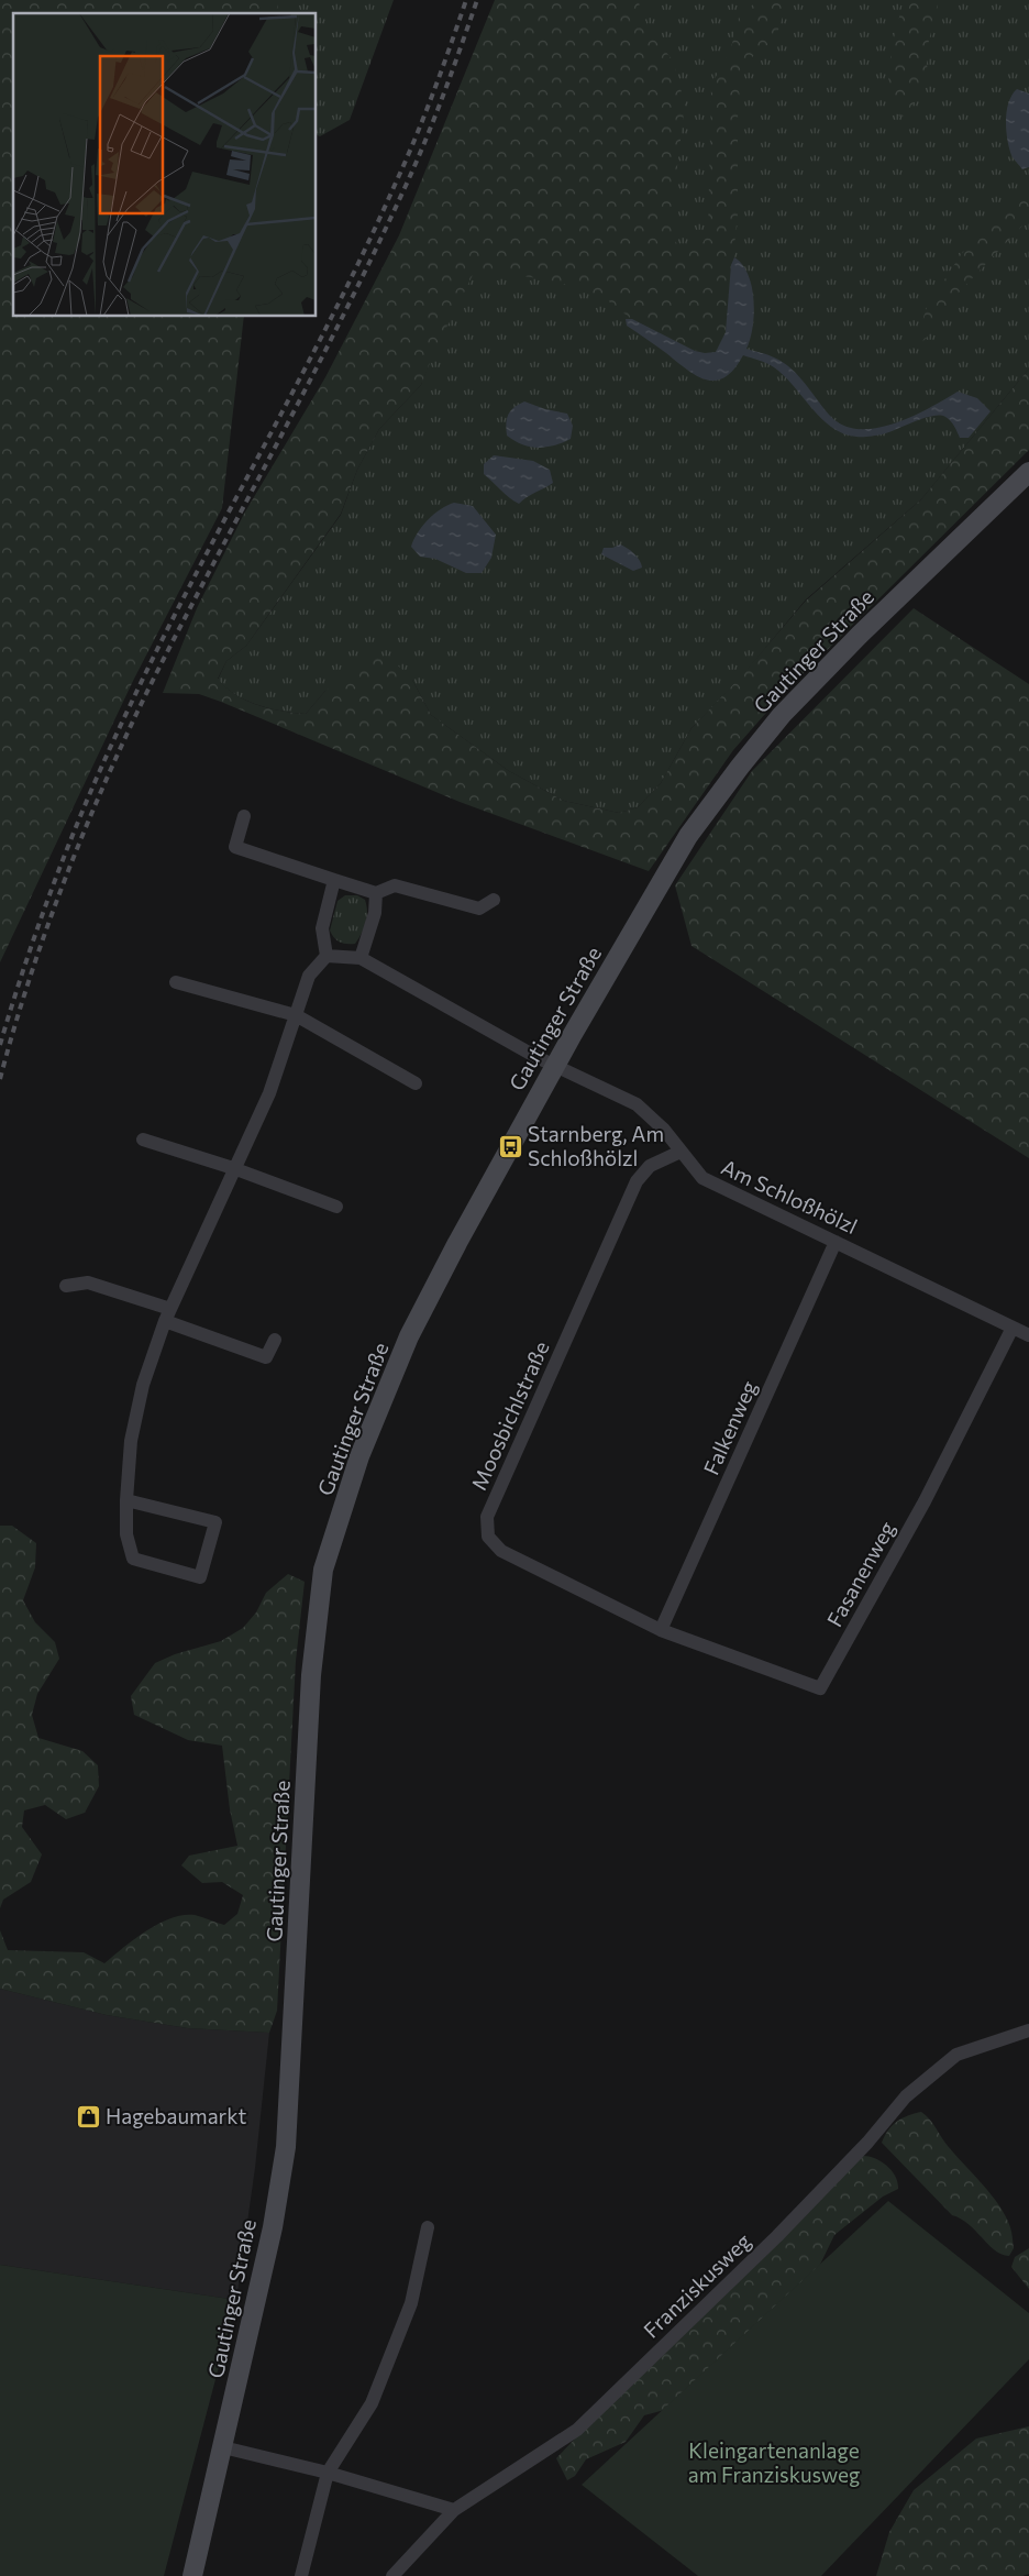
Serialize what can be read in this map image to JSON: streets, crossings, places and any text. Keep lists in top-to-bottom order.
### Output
{
  "streets": {
    "main road": ["Gautinger Straße"],
    "street": [
      "Am Schloßhölzl",
      "Moosbichlstraße",
      "Falkenweg",
      "Fasanenweg",
      "Franziskusweg"
    ]
  },
  "crossings": [
    ["Gautinger Straße", "Am Schloßhölzl"],
    ["Am Schloßhölzl", "Moosbichlstraße"],
    ["Am Schloßhölzl", "Falkenweg"],
    ["Am Schloßhölzl", "Fasanenweg"],
    ["Moosbichlstraße", "Falkenweg"],
    ["Moosbichlstraße", "Fasanenweg"],
    ["Falkenweg", "Fasanenweg"]
  ],
  "parks": ["Kleingartenanlage am Franziskusweg"],
  "places": {
    "bus stop": ["Starnberg, Am Schloßhölzl"],
    "shop": ["Hagebaumarkt"]
  }
}
